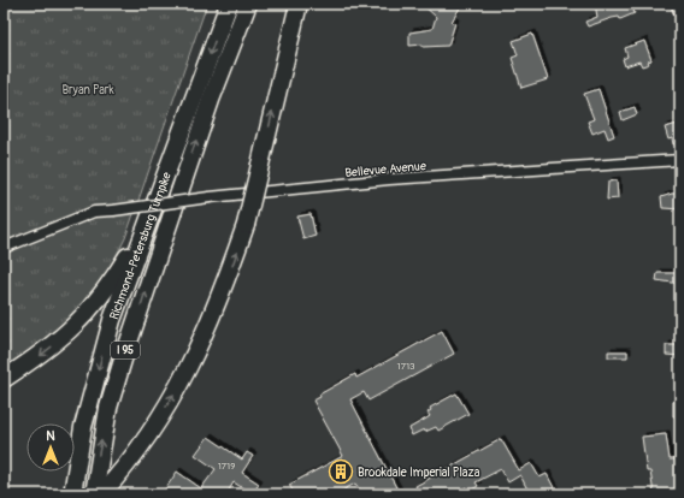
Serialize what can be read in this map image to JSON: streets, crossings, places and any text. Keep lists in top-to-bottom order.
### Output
{
  "streets": {
    "highway": ["Richmond-Petersburg Turnpike", "I 95"],
    "street": ["Bellevue Avenue"]
  },
  "parks": ["Bryan Park"],
  "places": {
    "building": ["Brookdale Imperial Plaza"]
  },
  "house_numbers": ["1713", "1719"],
  "north": "top"
}
